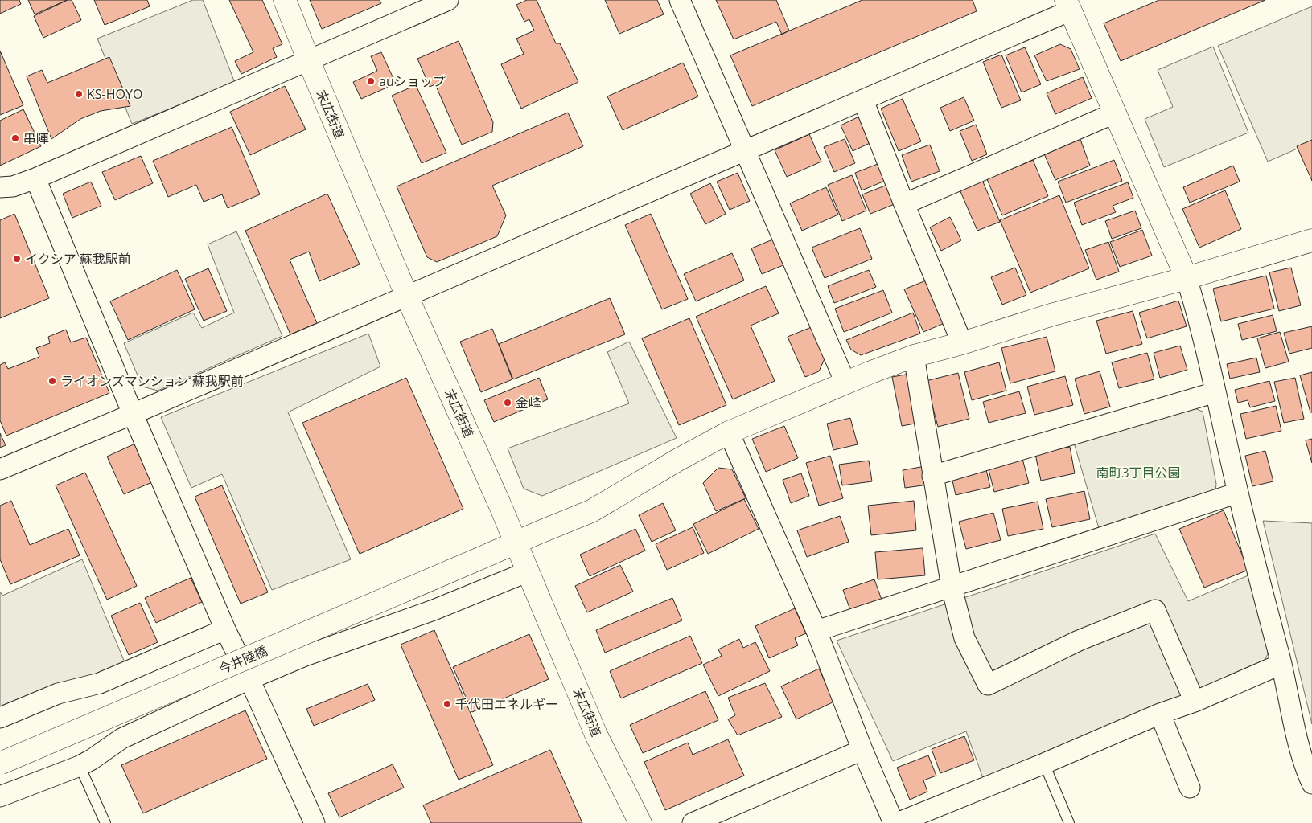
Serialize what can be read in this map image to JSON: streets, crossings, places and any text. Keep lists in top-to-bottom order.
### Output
{
  "streets": {
    "street": ["末広街道", "今井陸橋"]
  },
  "crossings": [
    ["末広街道", "今井陸橋"]
  ],
  "parks": ["南町3丁目公園"],
  "places": [
    "auショップ",
    "KS-HOYO",
    "串陣",
    "イクシア 蘇我駅前",
    "ライオンズマンション 蘇我駅前",
    "金峰",
    "千代田エネルギー"
  ]
}
